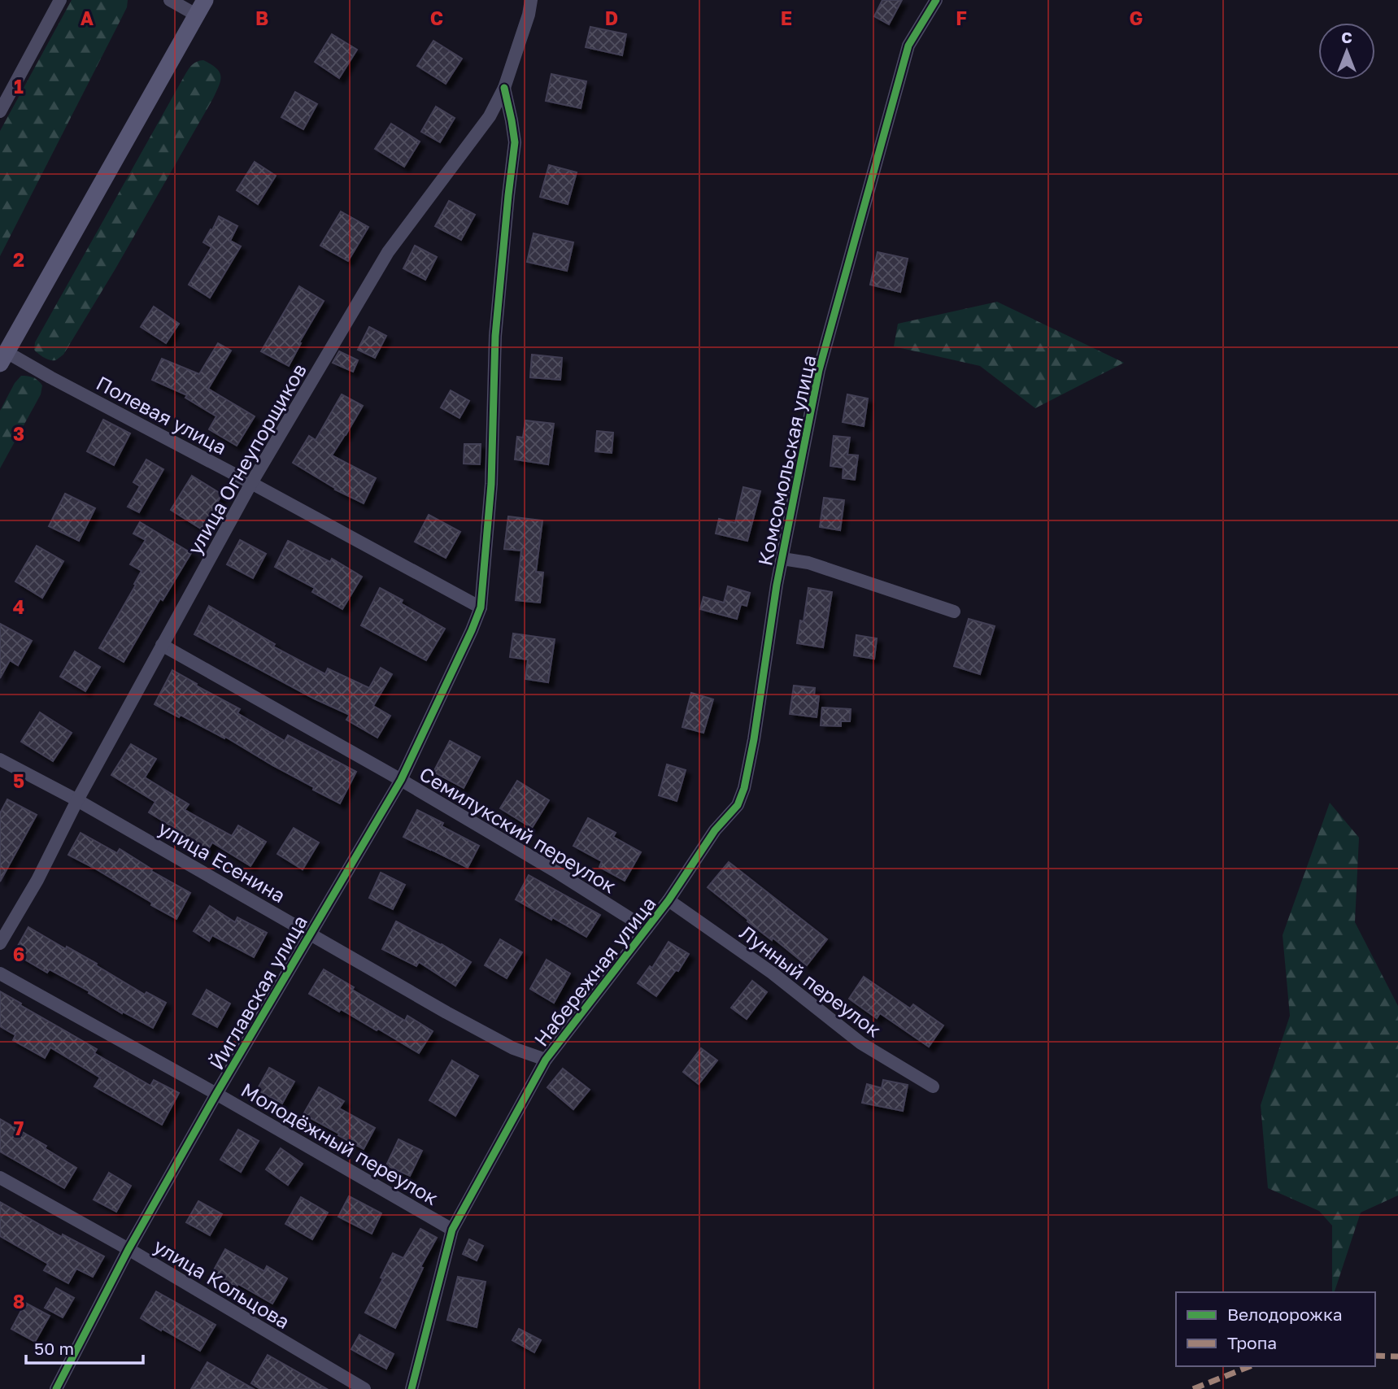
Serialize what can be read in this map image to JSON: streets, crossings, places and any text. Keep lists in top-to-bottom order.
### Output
{
  "streets": {
    "street": [
      "Полевая улица",
      "улица Огнеупорщиков",
      "Комсомольская улица",
      "Семилукский переулок",
      "улица Есенина",
      "Набережная улица",
      "Лунный переулок",
      "Йиглавская улица",
      "Молодёжный переулок",
      "улица Кольцова"
    ]
  },
  "crossings": [
    ["Полевая улица", "улица Огнеупорщиков"],
    ["Полевая улица", "Йиглавская улица"],
    ["улица Огнеупорщиков", "Семилукский переулок"],
    ["улица Огнеупорщиков", "улица Есенина"],
    ["улица Огнеупорщиков", "Йиглавская улица"],
    ["Комсомольская улица", "Набережная улица"],
    ["Семилукский переулок", "Набережная улица"],
    ["Семилукский переулок", "Йиглавская улица"],
    ["улица Есенина", "Набережная улица"],
    ["улица Есенина", "Йиглавская улица"],
    ["Набережная улица", "Лунный переулок"],
    ["Набережная улица", "Молодёжный переулок"],
    ["Йиглавская улица", "Молодёжный переулок"],
    ["Йиглавская улица", "улица Кольцова"]
  ],
  "legend": ["Велодорожка", "Тропа"],
  "scale_bar": "50 m",
  "north": "top",
  "grid": {
    "columns": [
      "A",
      "B",
      "C",
      "D",
      "E",
      "F",
      "G"
    ],
    "rows": [
      "1",
      "2",
      "3",
      "4",
      "5",
      "6",
      "7",
      "8"
    ]
  }
}
